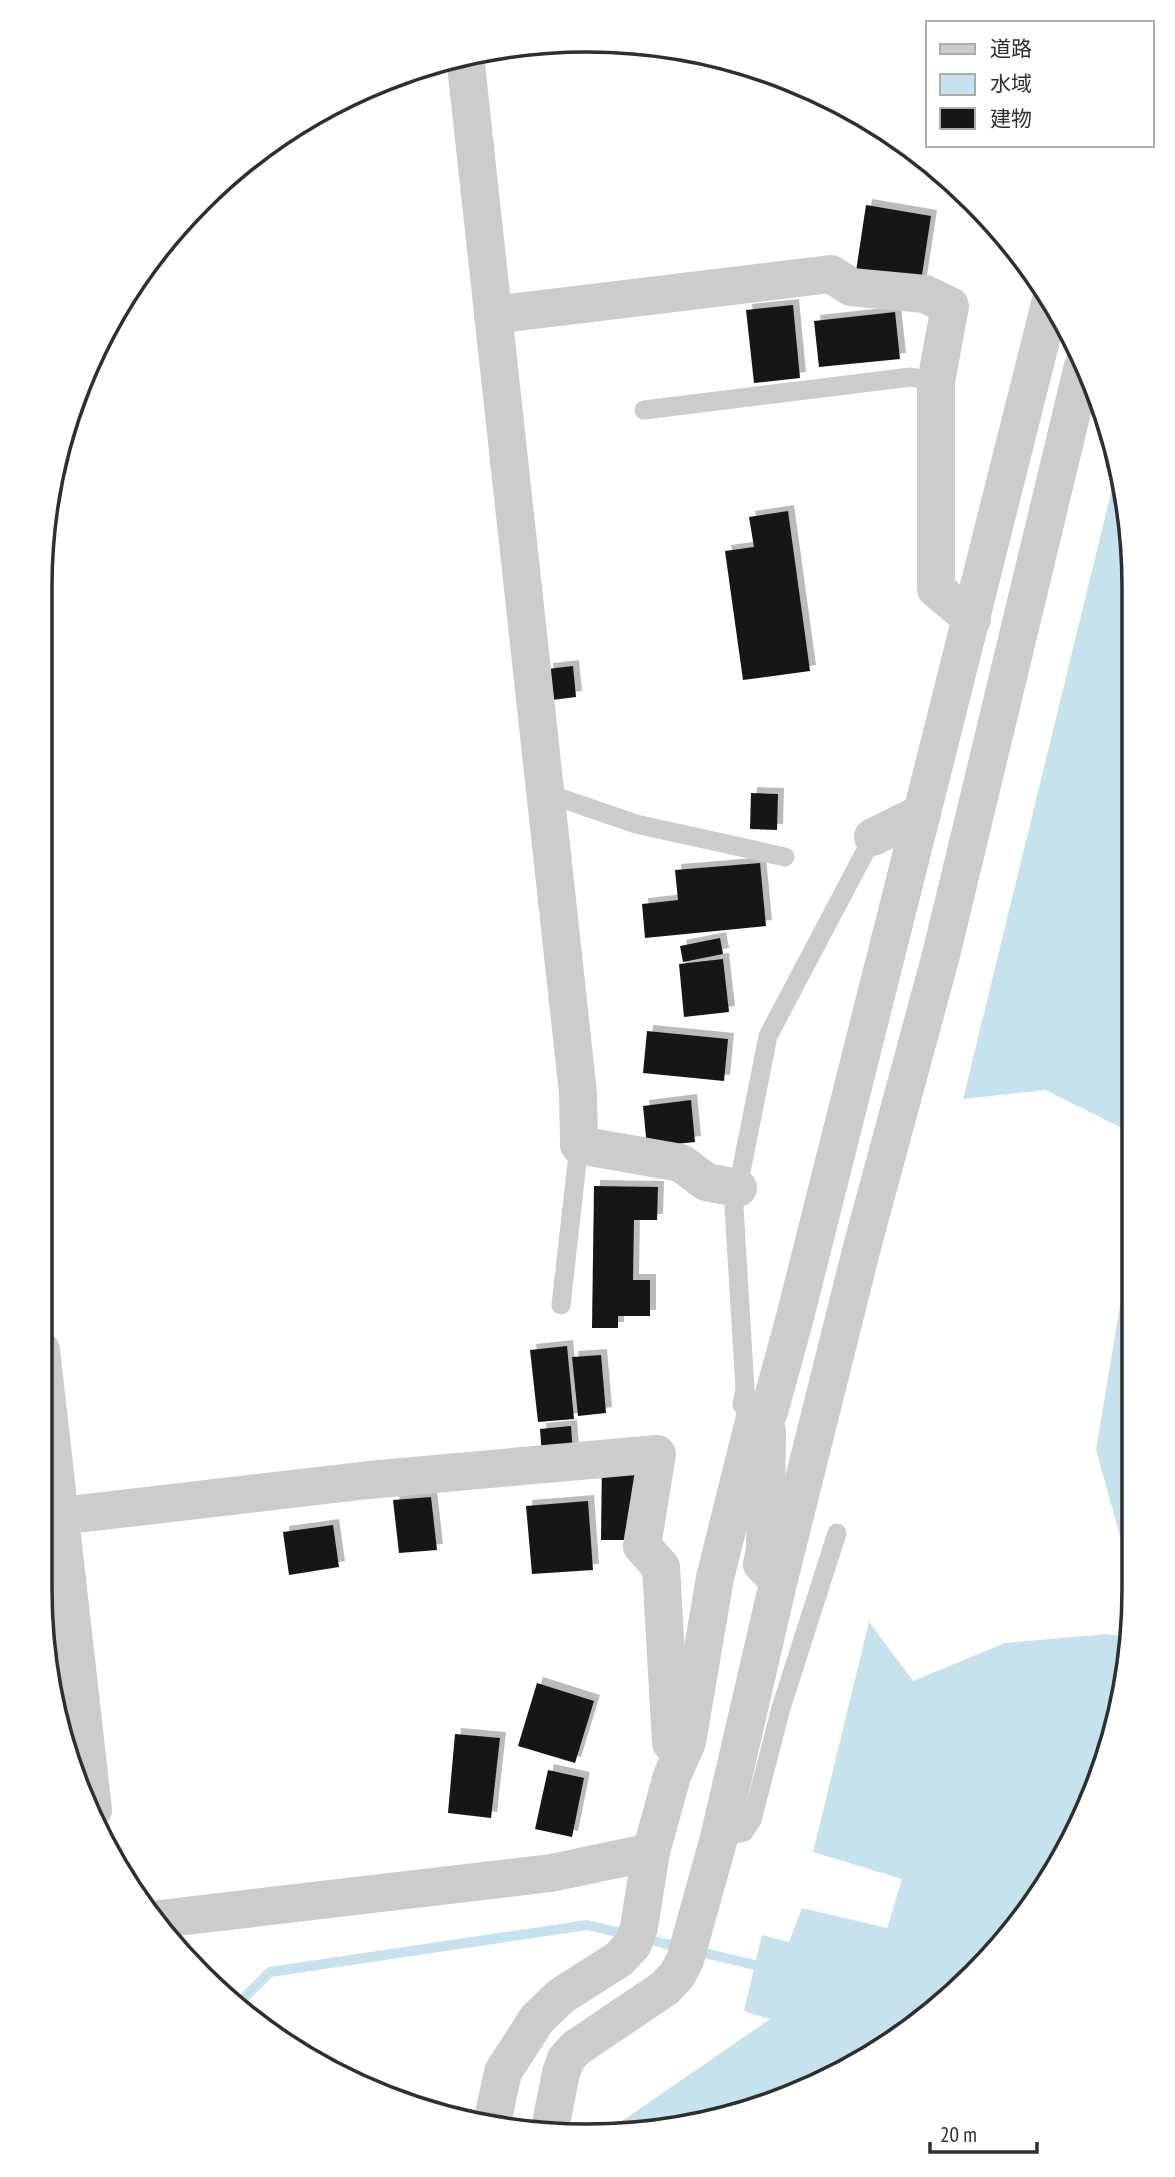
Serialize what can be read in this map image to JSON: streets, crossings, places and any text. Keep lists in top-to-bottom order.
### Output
{
  "legend": ["道路", "水域", "建物"],
  "scale_bar": "20 m"
}
